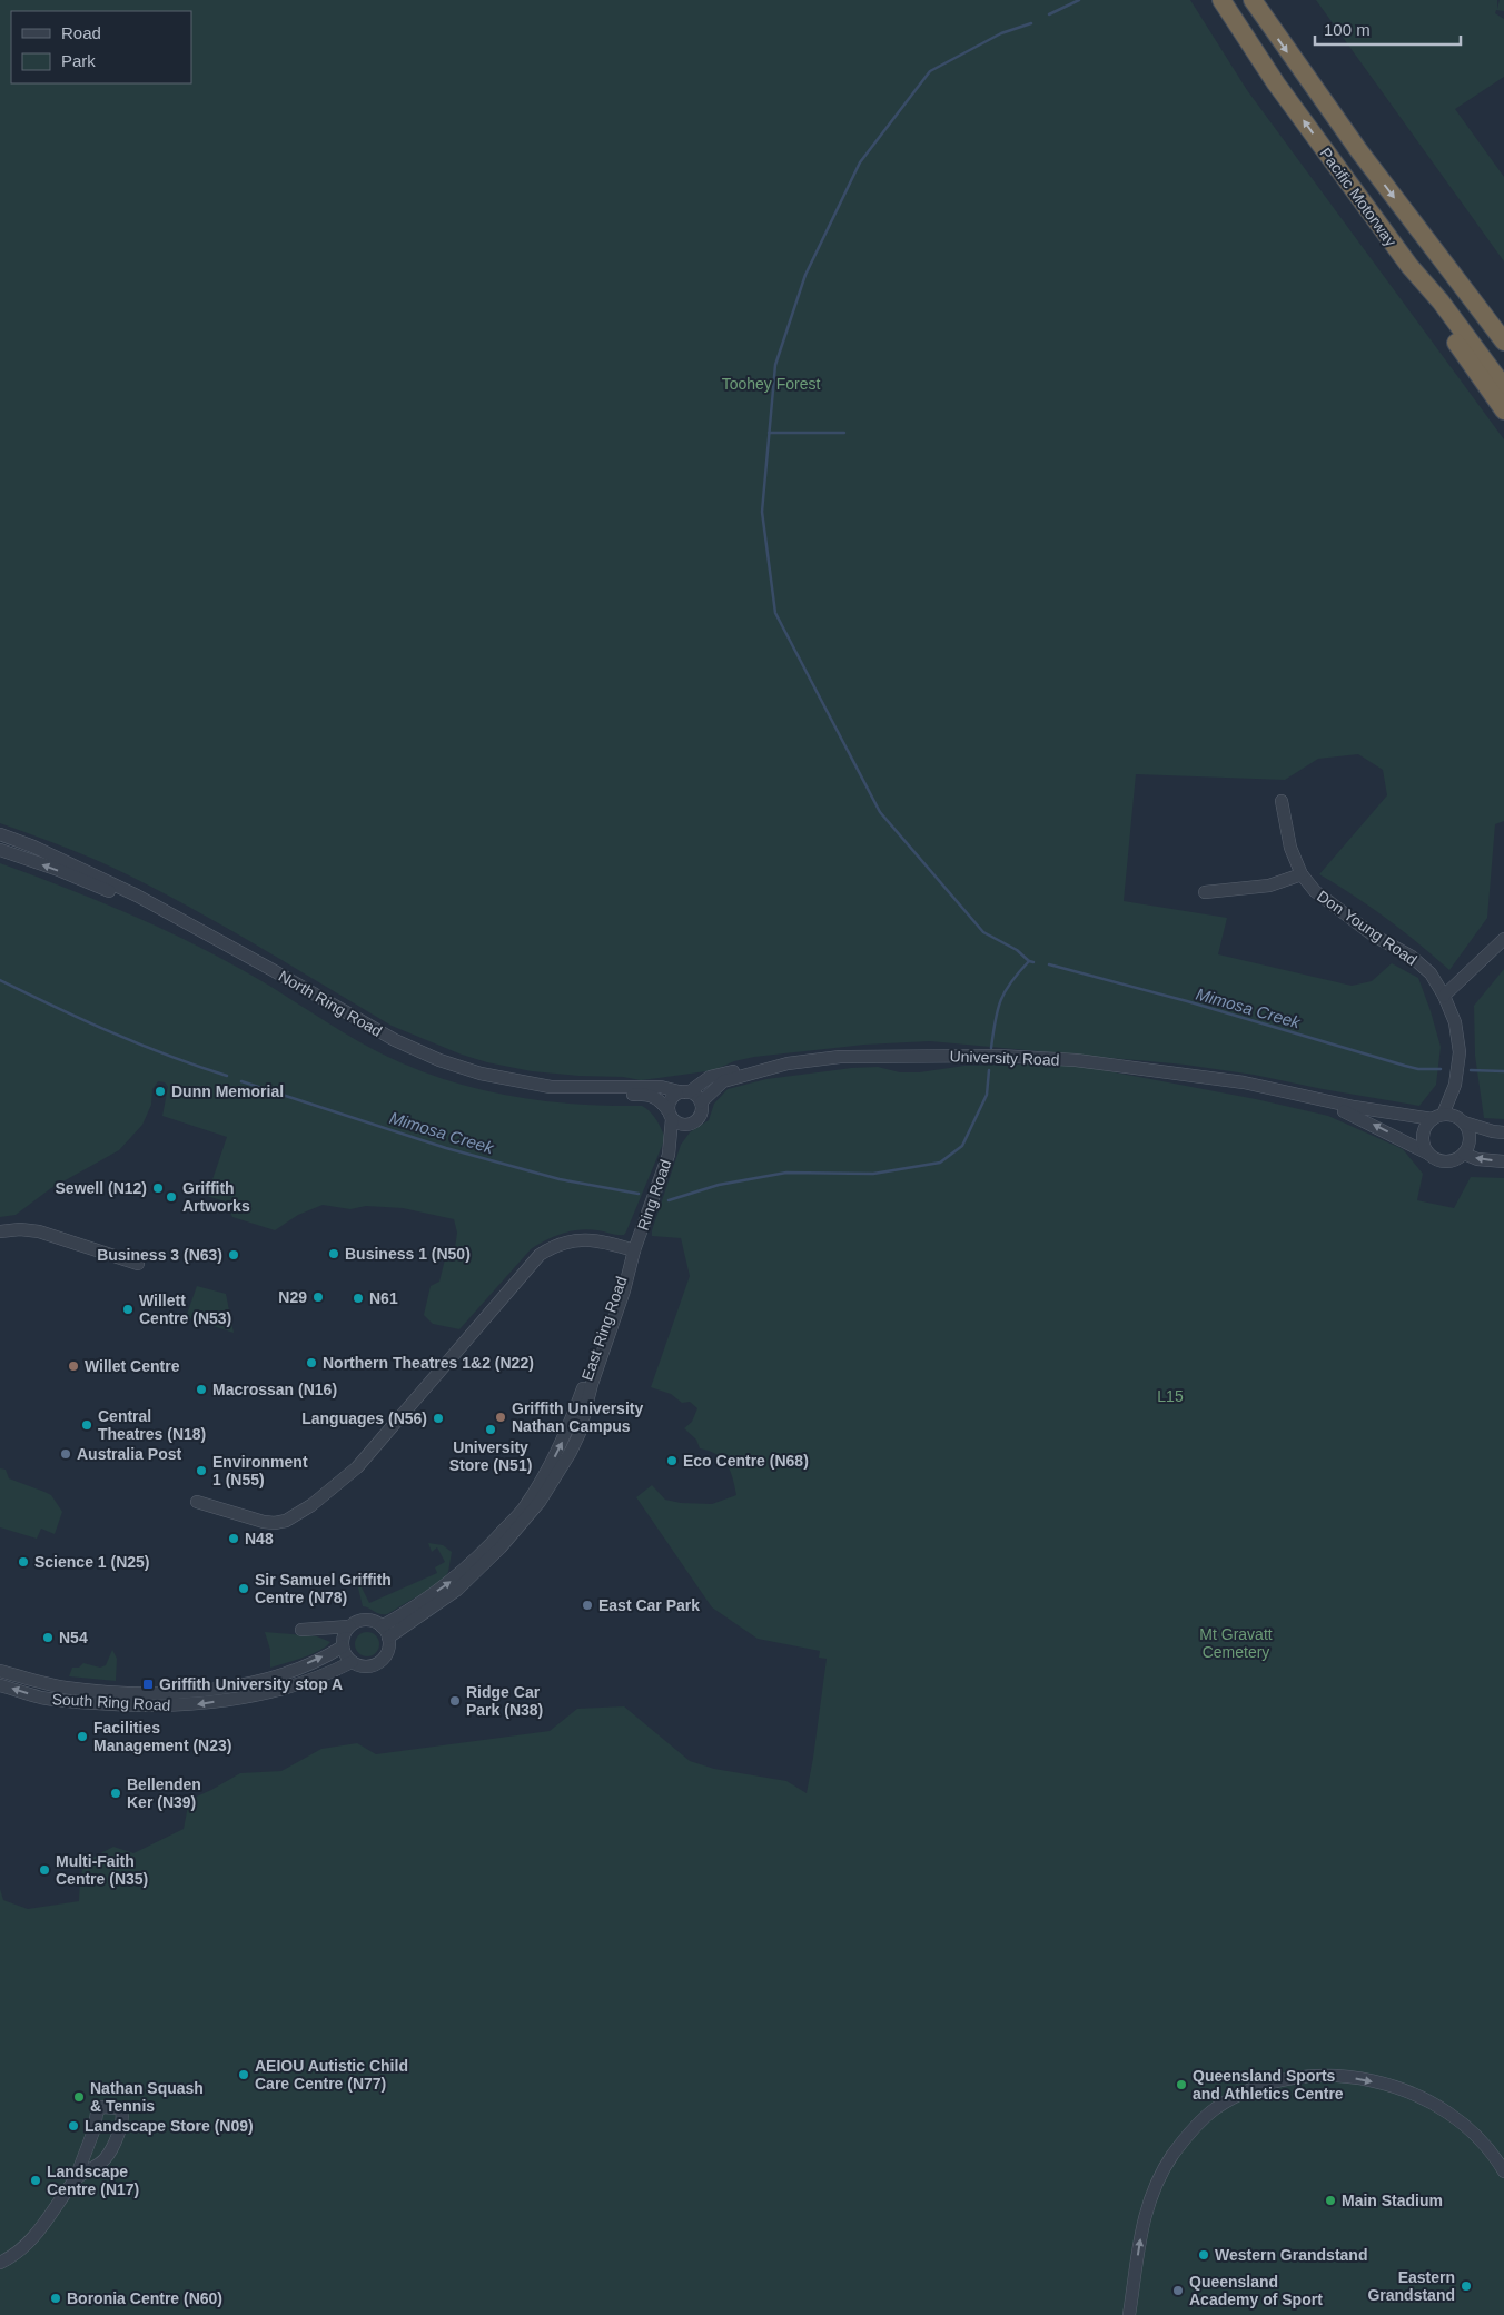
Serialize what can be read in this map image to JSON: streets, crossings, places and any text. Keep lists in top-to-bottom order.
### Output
{
  "streets": {
    "highway": ["Pacific Motorway"],
    "street": [
      "Don Young Road",
      "North Ring Road",
      "University Road",
      "Ring Road",
      "East Ring Road",
      "South Ring Road"
    ]
  },
  "crossings": [
    ["Don Young Road", "University Road"],
    ["North Ring Road", "University Road"],
    ["North Ring Road", "Ring Road"],
    ["University Road", "Ring Road"],
    ["Ring Road", "East Ring Road"],
    ["East Ring Road", "South Ring Road"]
  ],
  "water": ["Mimosa Creek"],
  "parks": ["Toohey Forest", "L15", "Mt Gravatt Cemetery"],
  "places": {
    "other": [
      "Dunn Memorial",
      "Sewell (N12)",
      "Griffith Artworks",
      "Business 1 (N50)",
      "Business 3 (N63)",
      "N29",
      "N61",
      "Willett Centre (N53)",
      "Northern Theatres 1&2 (N22)",
      "Willet Centre",
      "Macrossan (N16)",
      "Griffith University Nathan Campus",
      "Languages (N56)",
      "Central Theatres (N18)",
      "University Store (N51)",
      "Australia Post",
      "Eco Centre (N68)",
      "Environment 1 (N55)",
      "N48",
      "Science 1 (N25)",
      "Sir Samuel Griffith Centre (N78)",
      "East Car Park",
      "N54",
      "Ridge Car Park (N38)",
      "Facilities Management (N23)",
      "Bellenden Ker (N39)",
      "Multi-Faith Centre (N35)",
      "AEIOU Autistic Child Care Centre (N77)",
      "Queensland Sports and Athletics Centre",
      "Nathan Squash & Tennis",
      "Landscape Store (N09)",
      "Landscape Centre (N17)",
      "Main Stadium",
      "Western Grandstand",
      "Eastern Grandstand",
      "Queensland Academy of Sport",
      "Boronia Centre (N60)"
    ],
    "transit": ["Griffith University stop A"]
  },
  "legend": ["Road", "Park"],
  "scale_bar": "100 m"
}
